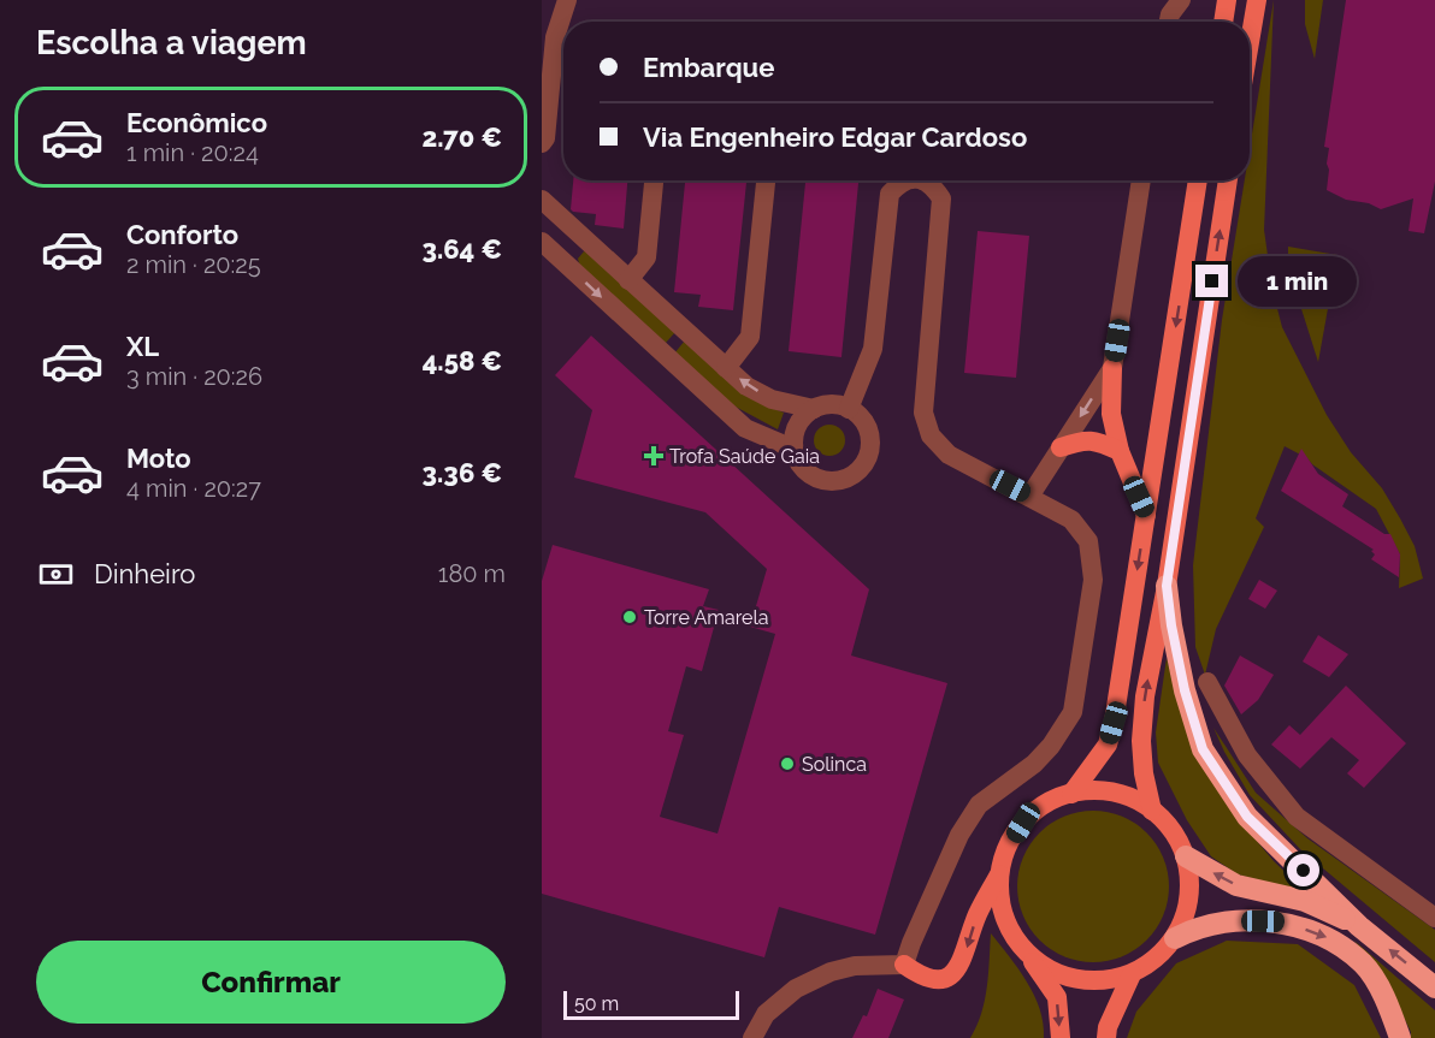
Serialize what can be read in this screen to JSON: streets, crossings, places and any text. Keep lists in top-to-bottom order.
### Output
{
  "places": {
    "health": ["Trofa Saúde Gaia"],
    "other": ["Torre Amarela", "Solinca"]
  },
  "scale_bar": "50 m",
  "page": {
    "heading": "Escolha a viagem",
    "banner": ["Embarque", "Via Engenheiro Edgar Cardoso"],
    "list": [
      {
        "name": "Econômico",
        "note": "1 min · 20:24",
        "value": "2.70 €"
      },
      {
        "name": "Conforto",
        "note": "2 min · 20:25",
        "value": "3.64 €"
      },
      {
        "name": "XL",
        "note": "3 min · 20:26",
        "value": "4.58 €"
      },
      {
        "name": "Moto",
        "note": "4 min · 20:27",
        "value": "3.36 €"
      }
    ],
    "bubble": "1 min",
    "pay": ["Dinheiro", "180 m"],
    "buttons": "Confirmar",
    "scale": "50 m"
  }
}
